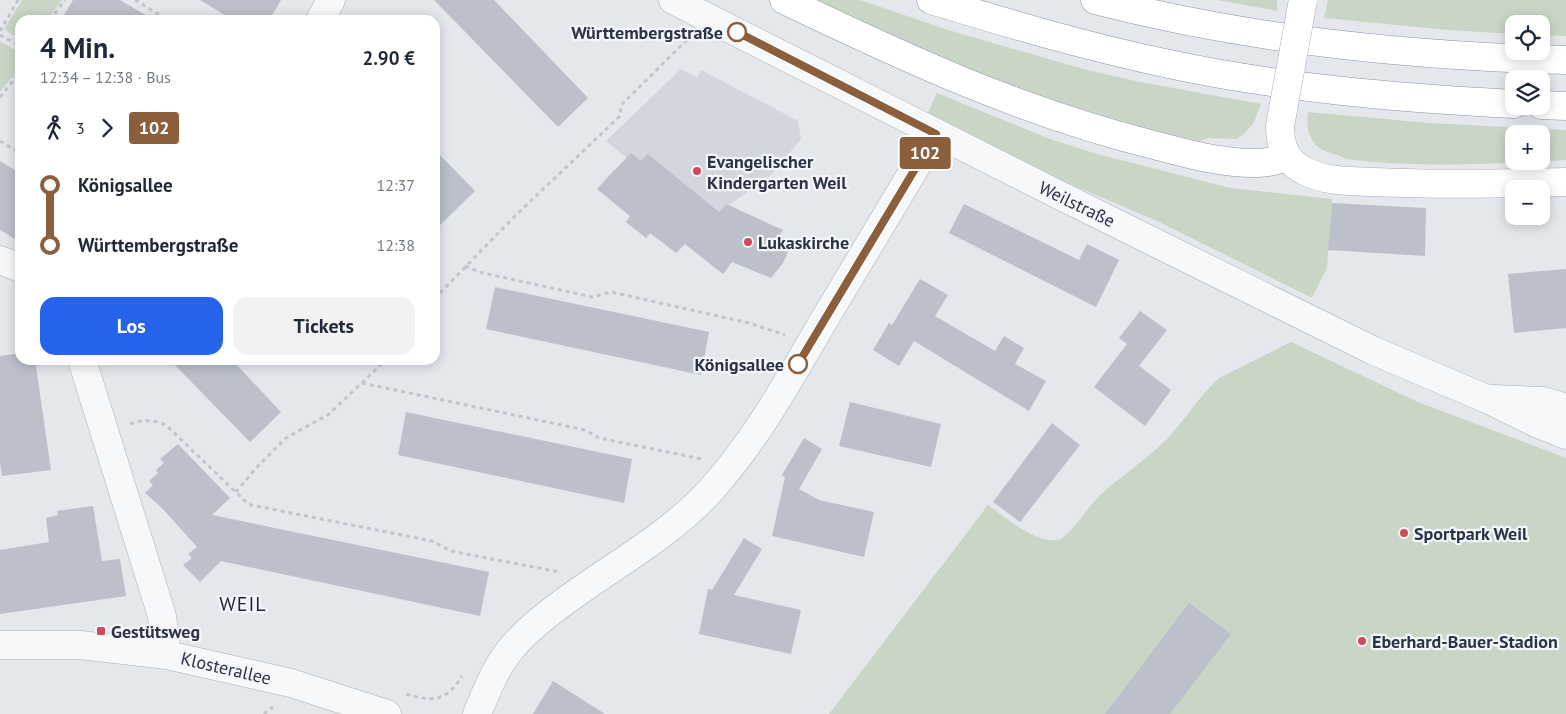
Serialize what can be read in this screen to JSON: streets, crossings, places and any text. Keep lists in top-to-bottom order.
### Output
{
  "streets": {
    "street": ["Weilstraße", "Klosterallee"]
  },
  "districts": ["WEIL"],
  "places": {
    "other": [
      "Württembergstraße",
      "Evangelischer Kindergarten Weil",
      "Lukaskirche",
      "Königsallee",
      "Sportpark Weil",
      "Eberhard-Bauer-Stadion"
    ],
    "transit": ["Gestütsweg"]
  },
  "lines": ["bus line 102"],
  "page": {
    "on_map": "102",
    "map_buttons": ["+", "−"],
    "heading": ["4 Min.", "12:34 – 12:38 · Bus", "2.90 €"],
    "legs": ["3", "102"],
    "list": [
      {
        "name": "Königsallee",
        "value": "12:37"
      },
      {
        "name": "Württembergstraße",
        "value": "12:38"
      }
    ],
    "buttons": ["Los", "Tickets"]
  }
}
